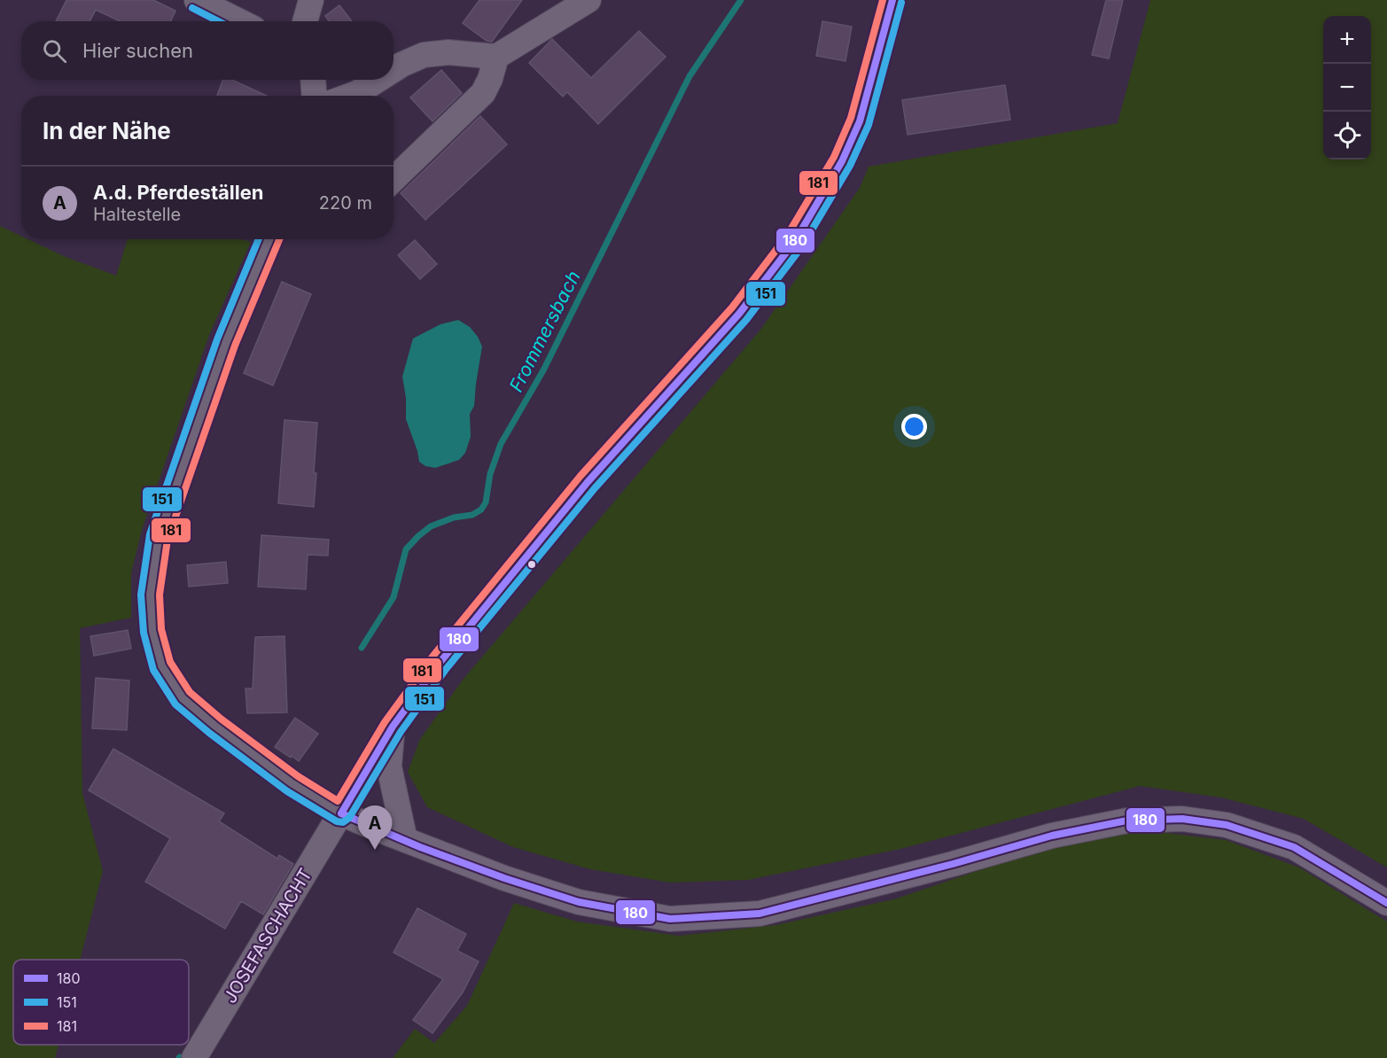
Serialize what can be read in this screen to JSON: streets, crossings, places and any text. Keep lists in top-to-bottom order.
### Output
{
  "streets": {
    "street": ["JOSEFASCHACHT"]
  },
  "water": ["Frommersbach"],
  "lines": ["transit line 180", "transit line 181", "transit line 151"],
  "legend": ["180", "151", "181"],
  "page": {
    "map_buttons": ["+", "−"],
    "search": "Hier suchen",
    "heading": "In der Nähe",
    "list": [
      {
        "mark": "A",
        "name": "A.d. Pferdeställen",
        "note": "Haltestelle",
        "value": "220 m"
      }
    ],
    "pins": "A"
  }
}
